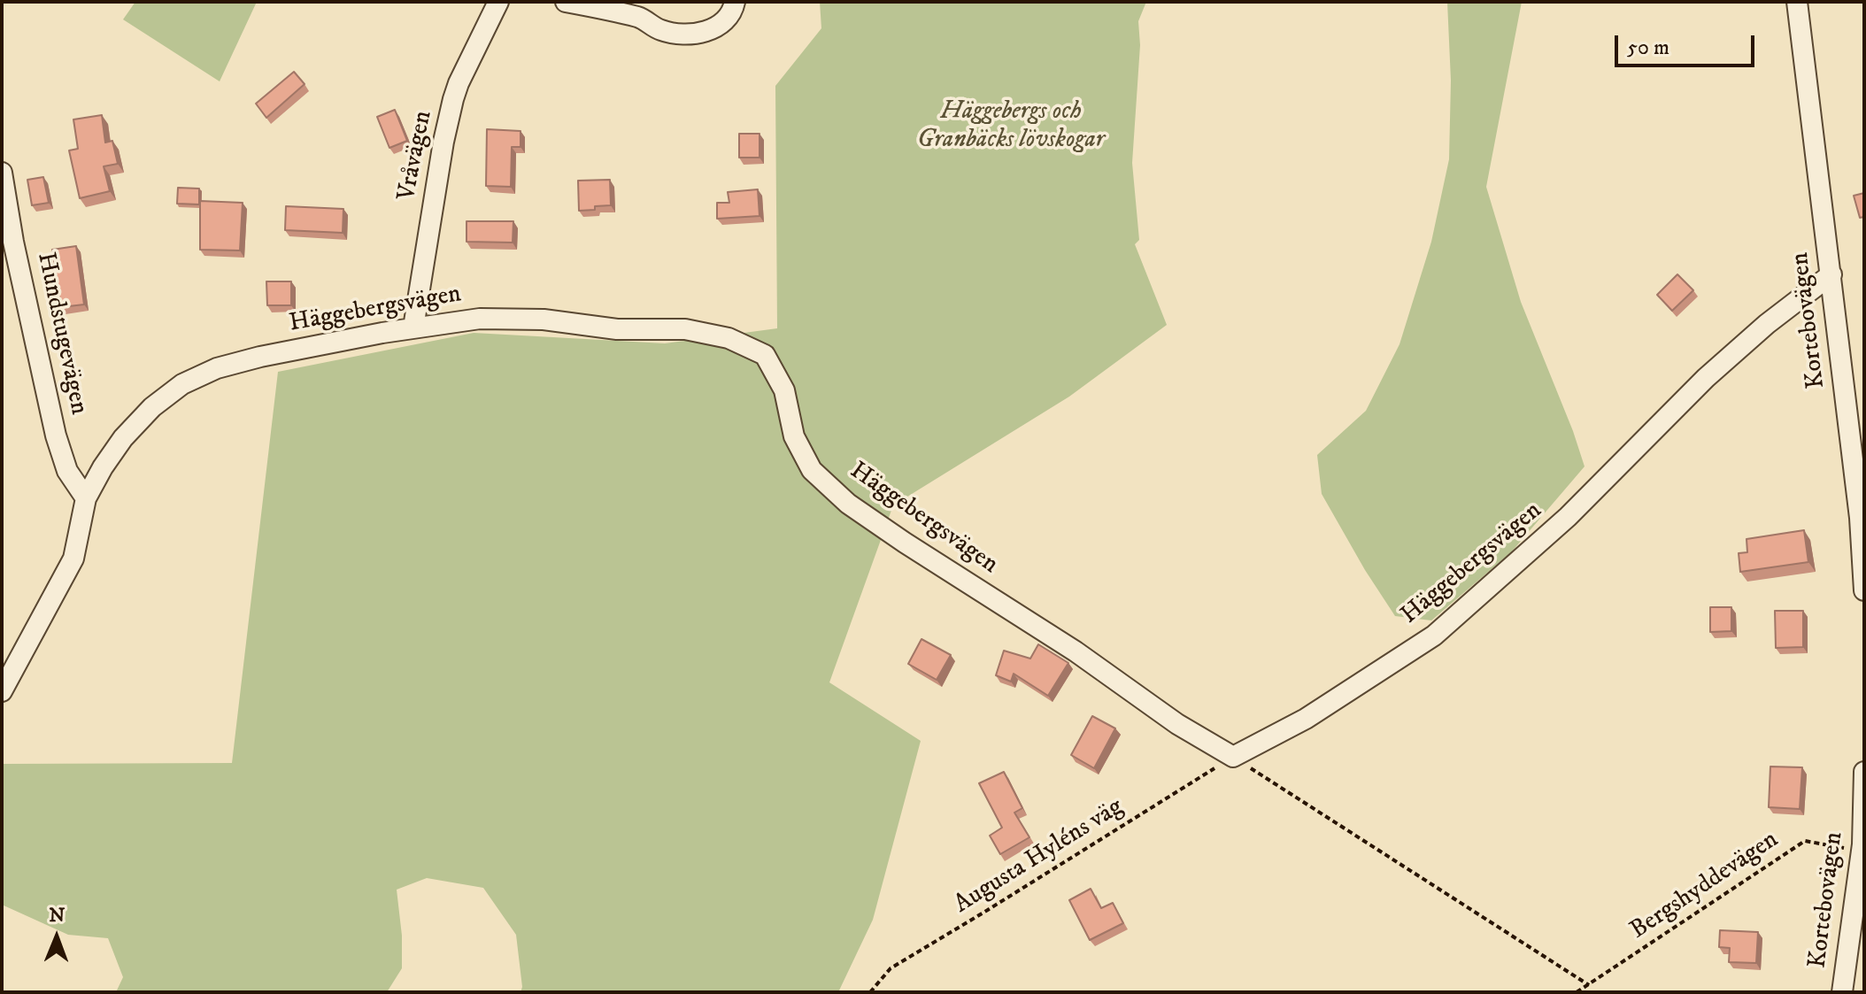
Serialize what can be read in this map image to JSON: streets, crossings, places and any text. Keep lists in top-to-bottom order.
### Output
{
  "streets": {
    "street": [
      "Vråvägen",
      "Häggebergsvägen",
      "Kortebovägen",
      "Hundstugevägen"
    ],
    "path": ["Augusta Hyléns väg", "Bergshyddevägen"]
  },
  "crossings": [
    ["Vråvägen", "Häggebergsvägen"],
    ["Häggebergsvägen", "Kortebovägen"],
    ["Häggebergsvägen", "Hundstugevägen"],
    ["Häggebergsvägen", "Augusta Hyléns väg"],
    ["Kortebovägen", "Bergshyddevägen"]
  ],
  "parks": ["Häggebergs och Granbäcks lövskogar"],
  "scale_bar": "50 m",
  "north": "top"
}
